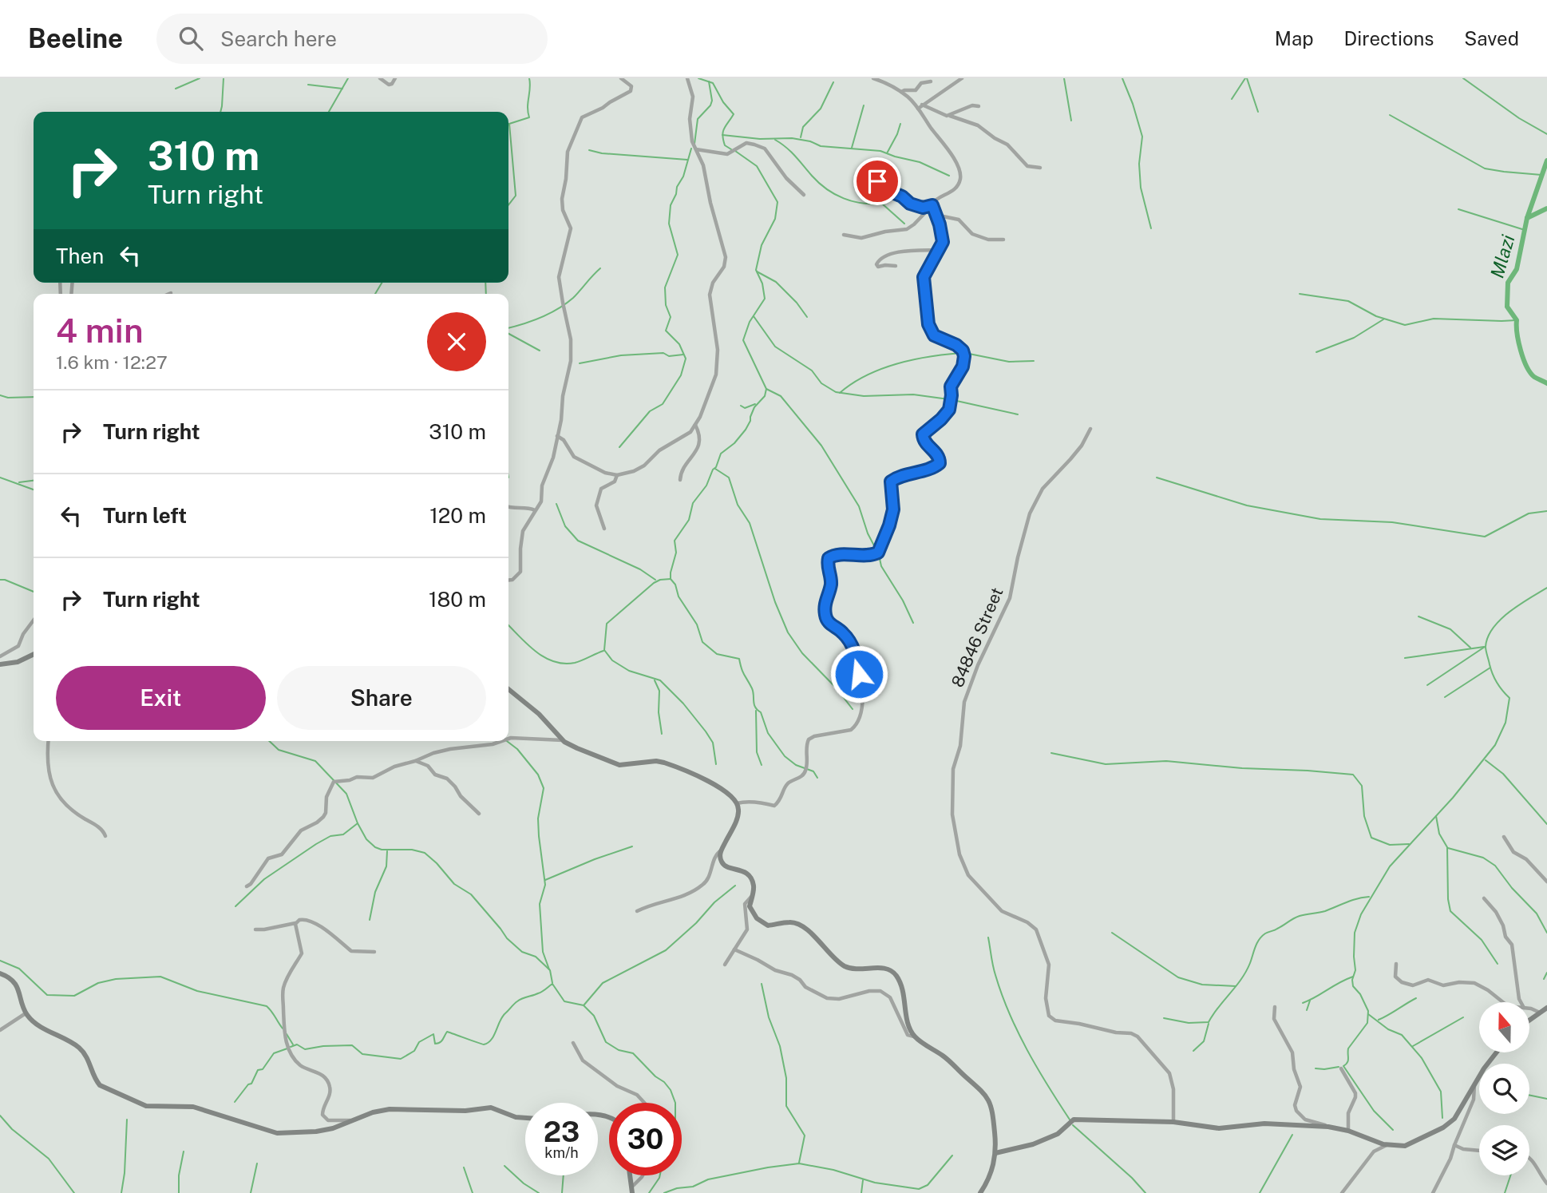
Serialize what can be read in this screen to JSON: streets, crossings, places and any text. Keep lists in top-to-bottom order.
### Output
{
  "streets": {
    "street": ["84846 Street"]
  },
  "water": ["Mlazi"],
  "north": "top",
  "page": {
    "header": "Beeline",
    "search": "Search here",
    "nav": ["Map", "Directions", "Saved"],
    "turn": ["310 m", "Turn right"],
    "then": "Then",
    "heading": ["4 min", "1.6 km · 12:27"],
    "list": [
      {
        "name": "Turn right",
        "value": "310 m"
      },
      {
        "name": "Turn left",
        "value": "120 m"
      },
      {
        "name": "Turn right",
        "value": "180 m"
      }
    ],
    "buttons": ["Exit", "Share"],
    "speed": "23 km/h",
    "limit": "30"
  }
}
